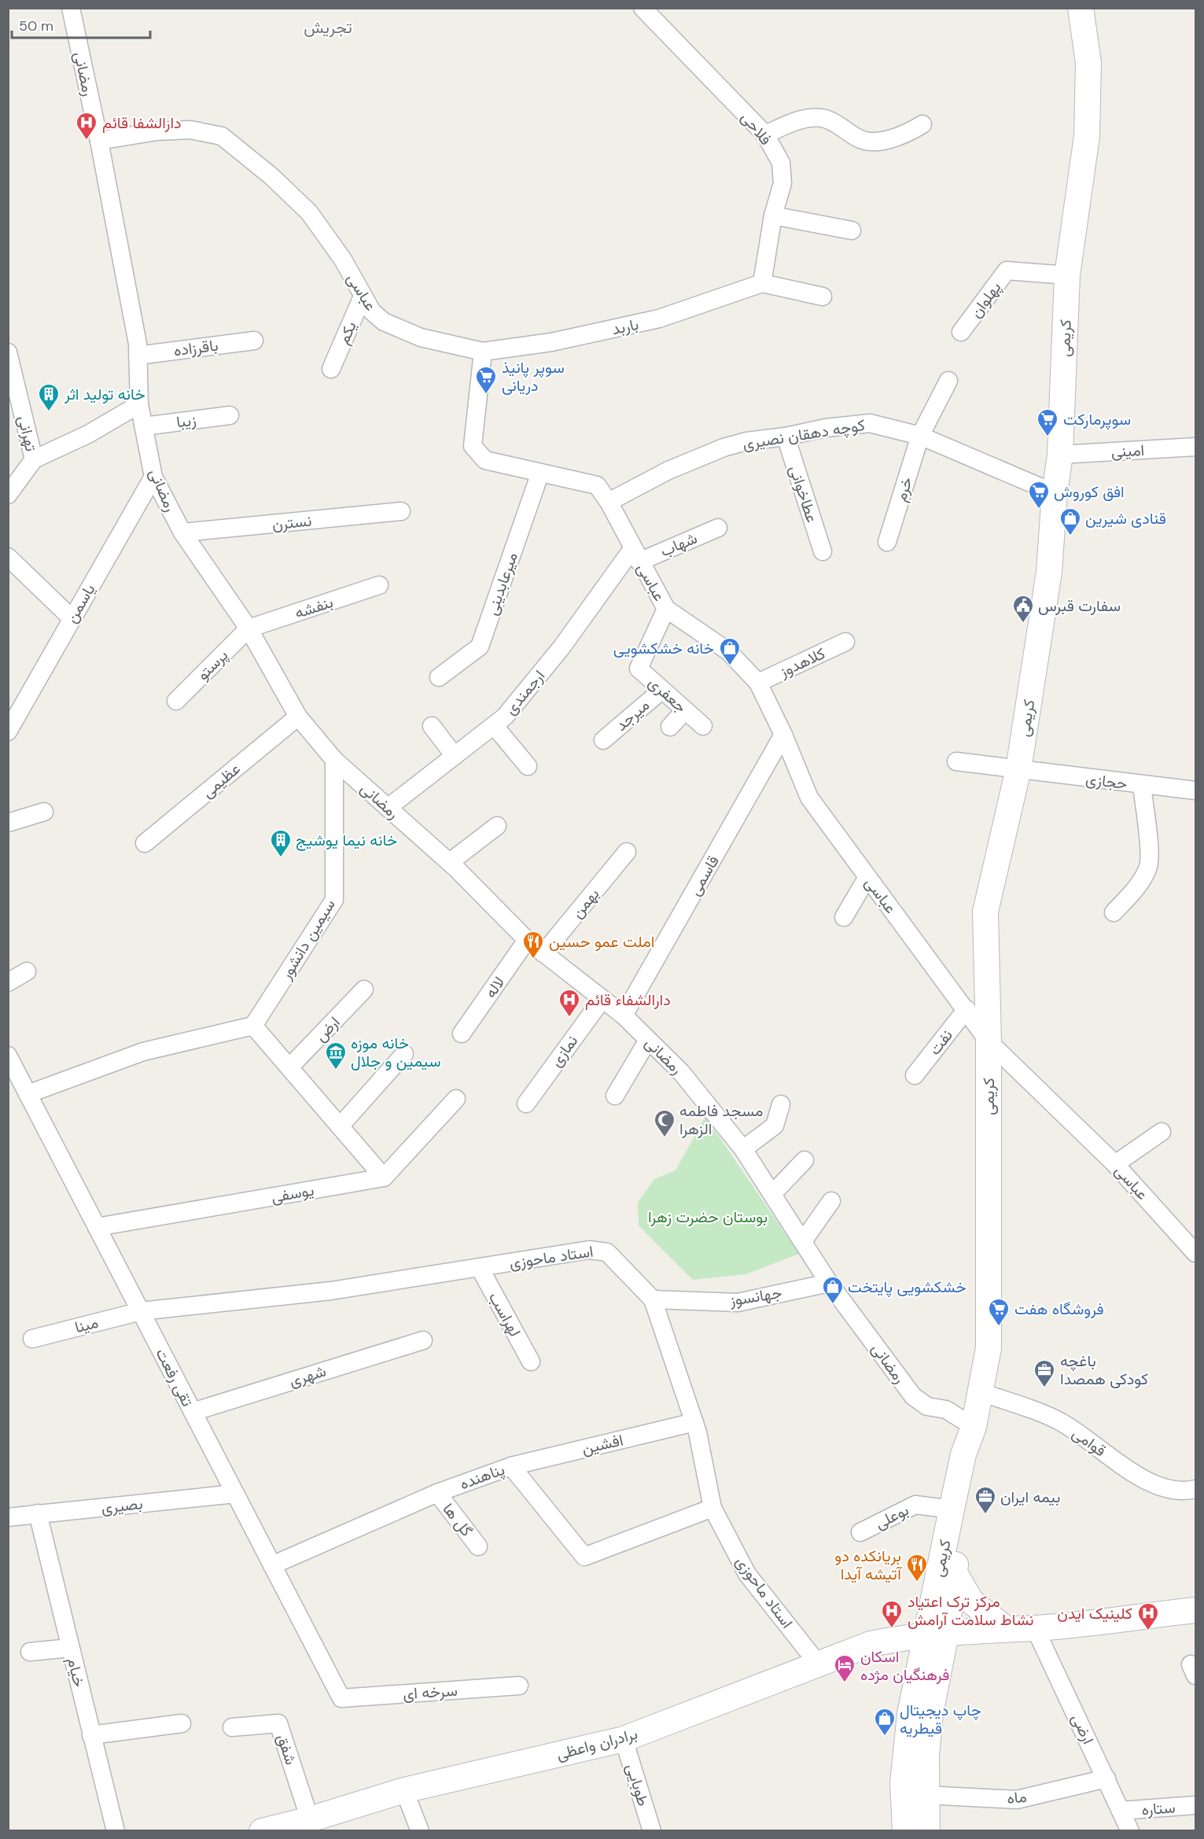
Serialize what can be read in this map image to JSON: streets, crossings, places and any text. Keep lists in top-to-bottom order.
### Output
{
  "streets": {
    "main road": ["کریمی", "برادران واعظی"],
    "street": [
      "رمضانی",
      "فلاحی",
      "عباسی",
      "پهلوان",
      "باربد",
      "یکم",
      "باقرزاده",
      "زیبا",
      "تهرانی",
      "کوچه دهقان نصیری",
      "امینی",
      "خرم",
      "عطاخوانی",
      "نسترن",
      "شهاب",
      "میرعابدینی",
      "یاسمن",
      "بنفشه",
      "کلاهدوز",
      "پرستو",
      "ارجمندی",
      "جعفری",
      "میرجد",
      "عظیمی",
      "حجازی",
      "قاسمی",
      "بهمن",
      "سیمین دانشور",
      "لاله",
      "ارض",
      "نفت",
      "نمازی",
      "یوسفی",
      "استاد ماحوزی",
      "جهانسوز",
      "لهراسب",
      "مینا",
      "شهری",
      "تقی رفعت",
      "قوامی",
      "افشین",
      "پناهنده",
      "بصیری",
      "بوعلی",
      "گل ها",
      "خیام",
      "سرخه ای",
      "ارضی",
      "شفق",
      "طوبایی",
      "ماه",
      "ستاره"
    ]
  },
  "crossings": [
    ["رمضانی", "عباسی"],
    ["رمضانی", "کریمی"],
    ["رمضانی", "باقرزاده"],
    ["رمضانی", "زیبا"],
    ["رمضانی", "نسترن"],
    ["رمضانی", "یاسمن"],
    ["رمضانی", "بنفشه"],
    ["رمضانی", "پرستو"],
    ["رمضانی", "ارجمندی"],
    ["رمضانی", "عظیمی"],
    ["رمضانی", "قاسمی"],
    ["رمضانی", "بهمن"],
    ["رمضانی", "سیمین دانشور"],
    ["رمضانی", "لاله"],
    ["رمضانی", "نمازی"],
    ["رمضانی", "جهانسوز"],
    ["فلاحی", "باربد"],
    ["عباسی", "باربد"],
    ["عباسی", "یکم"],
    ["عباسی", "کریمی"],
    ["عباسی", "کوچه دهقان نصیری"],
    ["عباسی", "شهاب"],
    ["عباسی", "میرعابدینی"],
    ["عباسی", "کلاهدوز"],
    ["عباسی", "ارجمندی"],
    ["عباسی", "جعفری"],
    ["عباسی", "قاسمی"],
    ["عباسی", "نفت"],
    ["پهلوان", "کریمی"],
    ["کریمی", "کوچه دهقان نصیری"],
    ["کریمی", "امینی"],
    ["کریمی", "حجازی"],
    ["کریمی", "قوامی"],
    ["کریمی", "بوعلی"],
    ["کریمی", "برادران واعظی"],
    ["کریمی", "ماه"],
    ["کوچه دهقان نصیری", "خرم"],
    ["کوچه دهقان نصیری", "عطاخوانی"],
    ["شهاب", "ارجمندی"],
    ["بنفشه", "پرستو"],
    ["جعفری", "میرجد"],
    ["یوسفی", "تقی رفعت"],
    ["استاد ماحوزی", "جهانسوز"],
    ["استاد ماحوزی", "لهراسب"],
    ["استاد ماحوزی", "مینا"],
    ["استاد ماحوزی", "تقی رفعت"],
    ["استاد ماحوزی", "افشین"],
    ["استاد ماحوزی", "پناهنده"],
    ["استاد ماحوزی", "برادران واعظی"],
    ["مینا", "تقی رفعت"],
    ["شهری", "تقی رفعت"],
    ["تقی رفعت", "پناهنده"],
    ["تقی رفعت", "بصیری"],
    ["تقی رفعت", "سرخه ای"],
    ["افشین", "پناهنده"],
    ["پناهنده", "گل ها"],
    ["بصیری", "خیام"],
    ["ارضی", "برادران واعظی"],
    ["ارضی", "ماه"],
    ["ارضی", "ستاره"],
    ["برادران واعظی", "شفق"],
    ["برادران واعظی", "طوبایی"]
  ],
  "districts": ["تجریش"],
  "parks": ["بوستان حضرت زهرا"],
  "places": {
    "hospital": [
      "دارالشفا قائم",
      "دارالشفاء قائم",
      "مرکز ترک اعتیاد نشاط سلامت آرامش",
      "کلینیک ایدن"
    ],
    "supermarket": [
      "سوپر پانیذ دریانی",
      "سوپرمارکت",
      "افق کوروش",
      "فروشگاه هفت"
    ],
    "building": ["خانه تولید اثر", "خانه نیما یوشیج"],
    "shop": [
      "قنادی شیرین",
      "خانه خشکشویی",
      "خشکشویی پايتخت",
      "چاپ دیجیتال قیطریه"
    ],
    "public building": ["سفارت قبرس"],
    "restaurant": ["املت عمو حسین", "بریانکده دو آتیشه آیدا"],
    "museum": ["خانه موزه سیمین و جلال"],
    "mosque": ["مسجد فاطمه الزهرا"],
    "office": ["باغچه کودکی همصدا", "بیمه ایران"],
    "hotel": ["اسکان فرهنگیان مژده"]
  },
  "scale_bar": "50 m"
}
